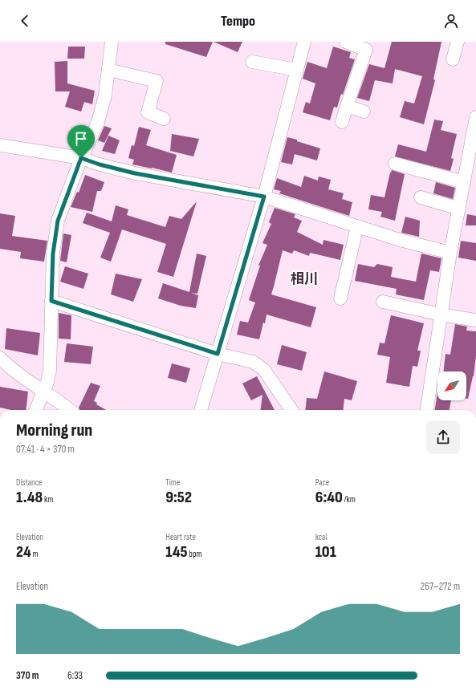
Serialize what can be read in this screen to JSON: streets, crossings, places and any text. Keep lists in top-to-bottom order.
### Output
{
  "districts": ["相川"],
  "north": "bottom left",
  "page": {
    "header": "Tempo",
    "heading": ["Morning run", "07:41 · 4 × 370 m"],
    "stats": [
      ["Distance", "1.48 km"],
      ["Time", "9:52"],
      ["Pace", "6:40 /km"],
      ["Elevation", "24 m"],
      ["Heart rate", "145 bpm"],
      ["kcal", "101"]
    ],
    "chart": ["Elevation", "267–272 m"],
    "list": [
      {
        "name": "370 m",
        "note": "6:33"
      }
    ]
  }
}
